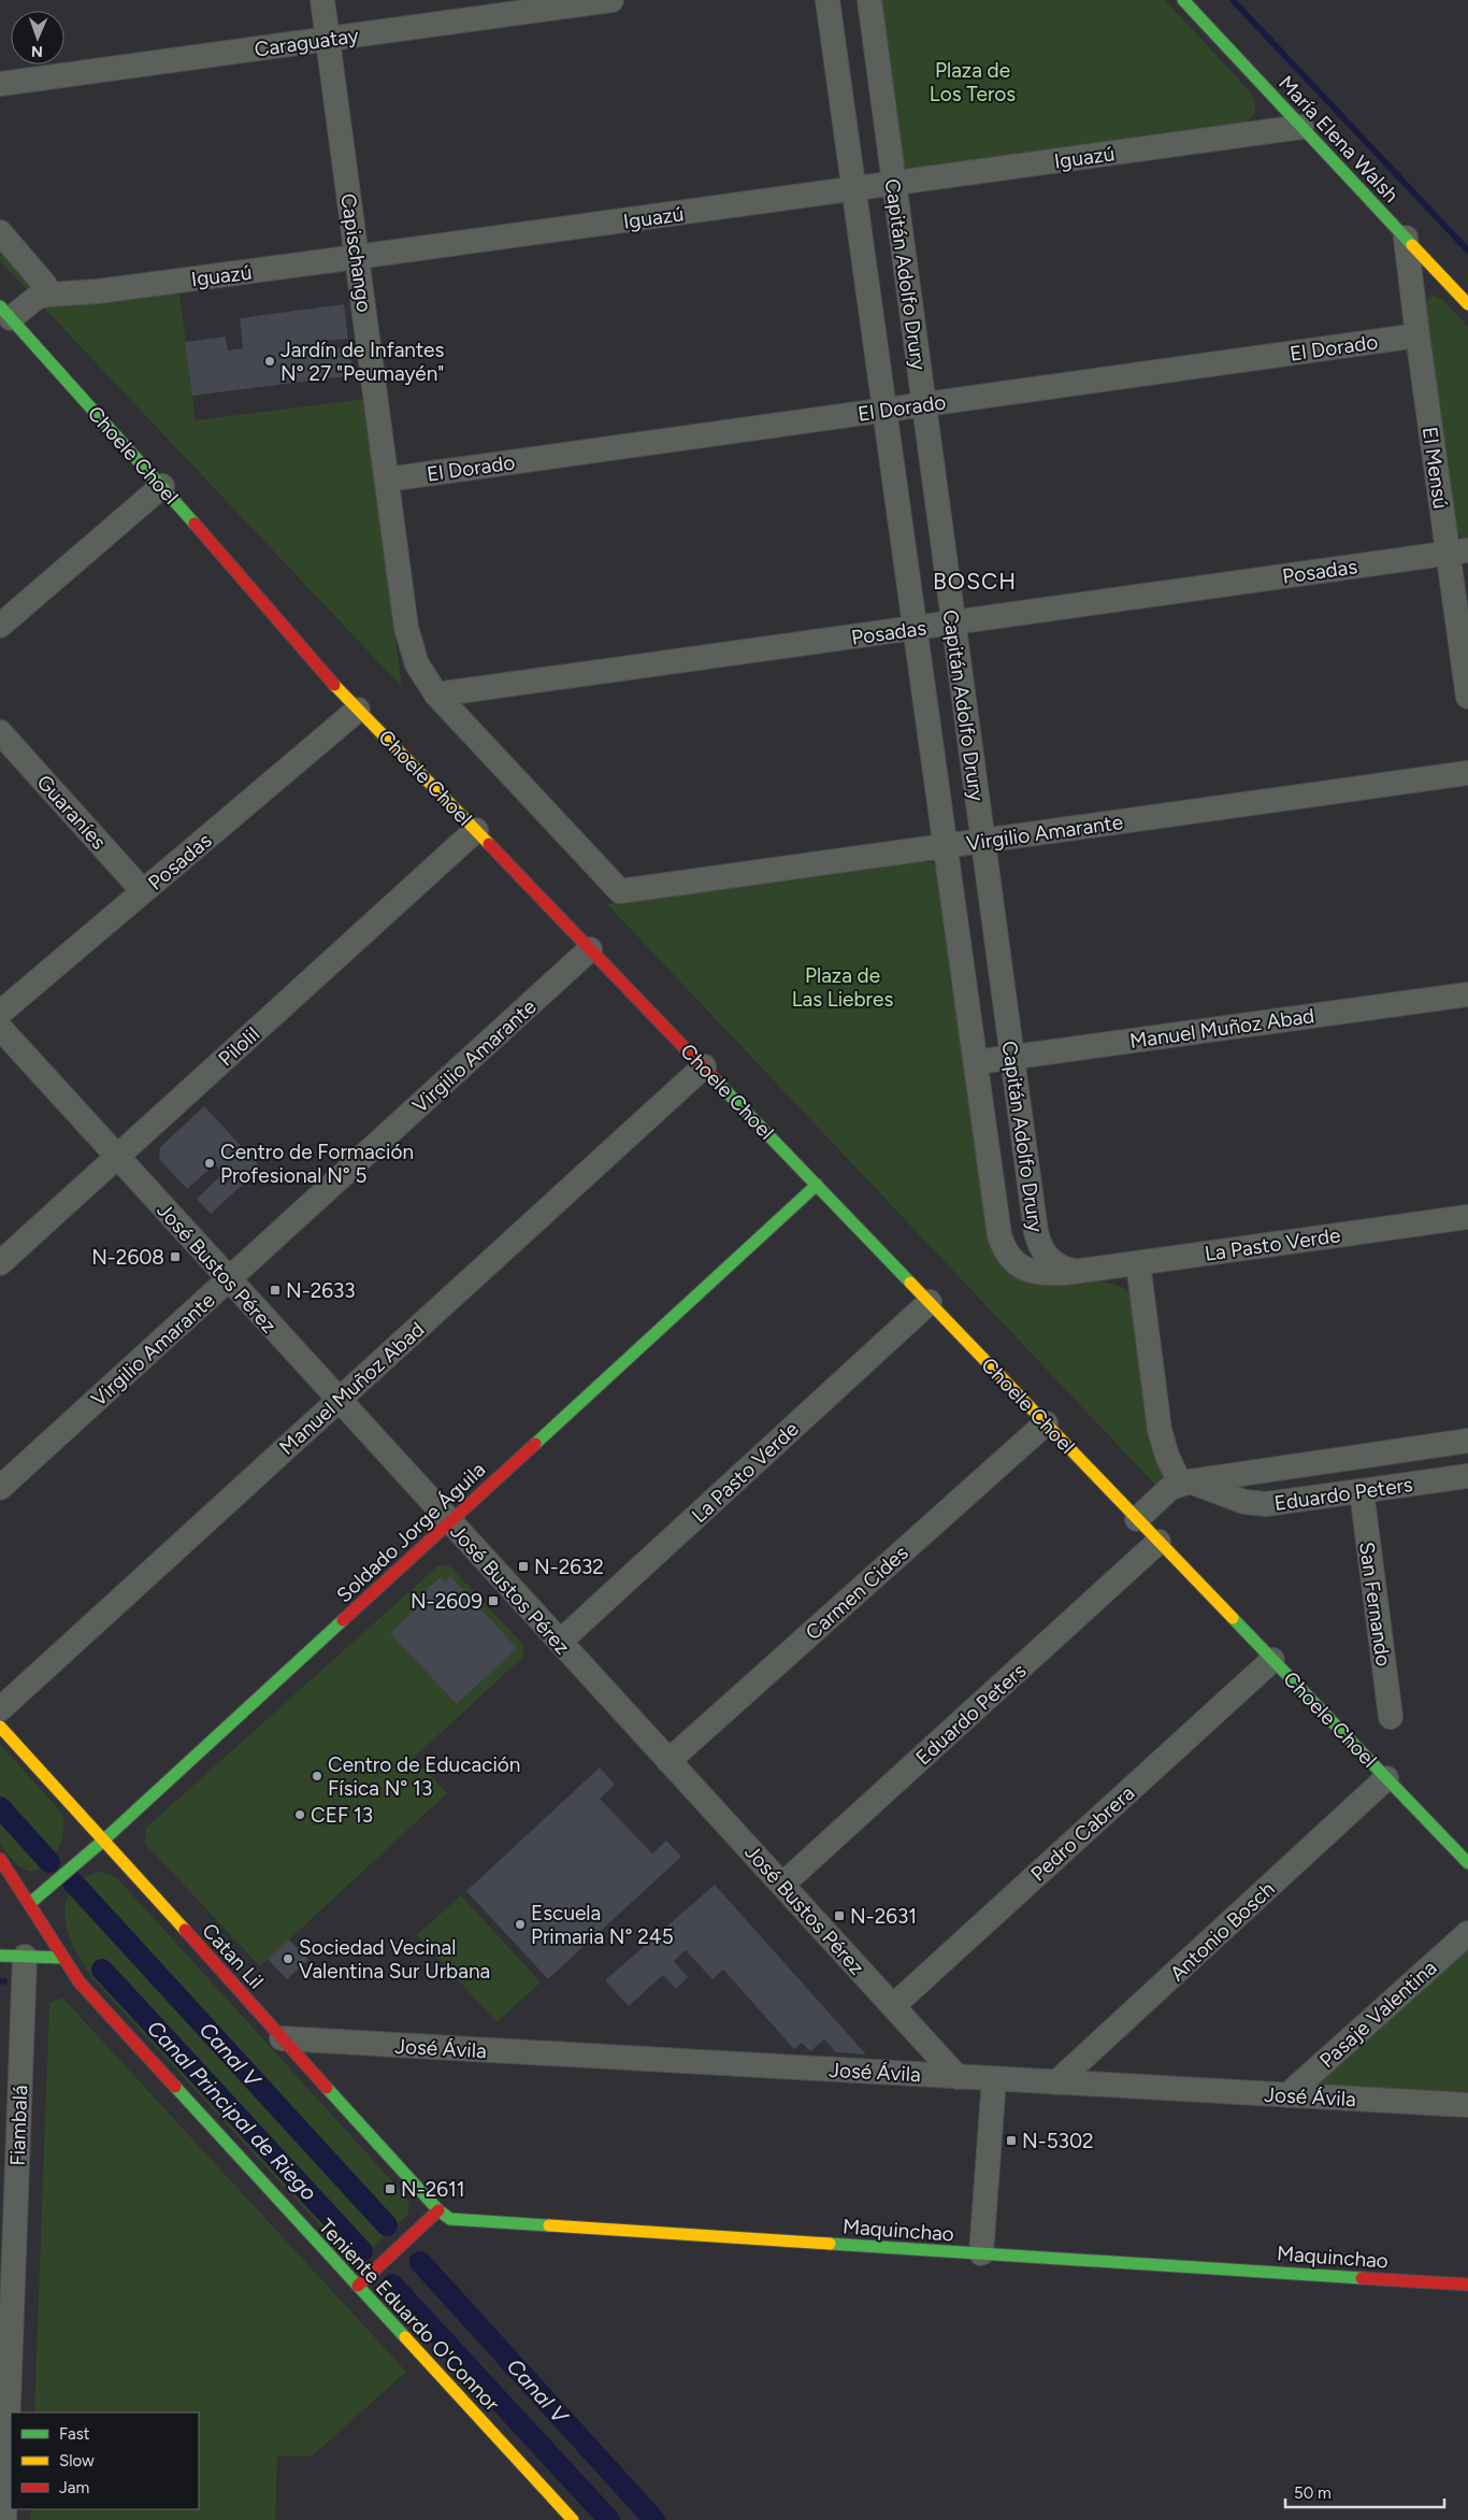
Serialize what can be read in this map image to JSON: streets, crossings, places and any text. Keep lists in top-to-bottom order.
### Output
{
  "streets": {
    "street": [
      "Caraguatay",
      "María Elena Walsh",
      "Iguazú",
      "Capischango",
      "Capitán Adolfo Drury",
      "El Dorado",
      "Choele Choel",
      "El Mensú",
      "Posadas",
      "Guaraníes",
      "Virgilio Amarante",
      "Manuel Muñoz Abad",
      "Pilolil",
      "La Pasto Verde",
      "José Bustos Pérez",
      "Eduardo Peters",
      "Soldado Jorge Águila",
      "Carmen Cides",
      "San Fernando",
      "Pedro Cabrera",
      "Antonio Bosch",
      "Catan Lil",
      "Pasaje Valentina",
      "José Ávila",
      "Fiambalá",
      "Maquinchao",
      "Teniente Eduardo O'Connor"
    ]
  },
  "crossings": [
    ["Caraguatay", "Capischango"],
    ["María Elena Walsh", "Iguazú"],
    ["María Elena Walsh", "El Mensú"],
    ["Iguazú", "Capischango"],
    ["Iguazú", "Capitán Adolfo Drury"],
    ["Iguazú", "Choele Choel"],
    ["Capischango", "El Dorado"],
    ["Capischango", "Posadas"],
    ["Capischango", "Virgilio Amarante"],
    ["Capitán Adolfo Drury", "El Dorado"],
    ["Capitán Adolfo Drury", "Posadas"],
    ["Capitán Adolfo Drury", "Virgilio Amarante"],
    ["Capitán Adolfo Drury", "Manuel Muñoz Abad"],
    ["Capitán Adolfo Drury", "La Pasto Verde"],
    ["El Dorado", "El Mensú"],
    ["Choele Choel", "Posadas"],
    ["Choele Choel", "Virgilio Amarante"],
    ["Choele Choel", "Manuel Muñoz Abad"],
    ["Choele Choel", "Pilolil"],
    ["Choele Choel", "La Pasto Verde"],
    ["Choele Choel", "Eduardo Peters"],
    ["Choele Choel", "Soldado Jorge Águila"],
    ["Choele Choel", "Carmen Cides"],
    ["Choele Choel", "Pedro Cabrera"],
    ["Choele Choel", "Antonio Bosch"],
    ["El Mensú", "Posadas"],
    ["Posadas", "Guaraníes"],
    ["Posadas", "Virgilio Amarante"],
    ["Virgilio Amarante", "José Bustos Pérez"],
    ["Manuel Muñoz Abad", "José Bustos Pérez"],
    ["Pilolil", "José Bustos Pérez"],
    ["La Pasto Verde", "José Bustos Pérez"],
    ["José Bustos Pérez", "Eduardo Peters"],
    ["José Bustos Pérez", "Soldado Jorge Águila"],
    ["José Bustos Pérez", "Carmen Cides"],
    ["José Bustos Pérez", "Pedro Cabrera"],
    ["José Bustos Pérez", "José Ávila"],
    ["Eduardo Peters", "San Fernando"],
    ["Soldado Jorge Águila", "Catan Lil"],
    ["Soldado Jorge Águila", "Teniente Eduardo O'Connor"],
    ["Antonio Bosch", "José Ávila"],
    ["Catan Lil", "José Ávila"],
    ["Catan Lil", "Maquinchao"],
    ["Pasaje Valentina", "José Ávila"]
  ],
  "districts": ["BOSCH"],
  "water": ["Canal V", "Canal Principal de Riego"],
  "parks": ["Plaza de Los Teros", "Plaza de Las Liebres"],
  "places": {
    "other": [
      "Jardín de Infantes N° 27 \"Peumayén\"",
      "Centro de Formación Profesional N° 5",
      "Centro de Educación Física N° 13",
      "CEF 13",
      "Escuela Primaria N° 245",
      "Sociedad Vecinal Valentina Sur Urbana"
    ],
    "transit": [
      "N-2608",
      "N-2633",
      "N-2632",
      "N-2609",
      "N-2631",
      "N-5302",
      "N-2611"
    ]
  },
  "legend": ["Fast", "Slow", "Jam"],
  "scale_bar": "50 m",
  "north": "bottom"
}
